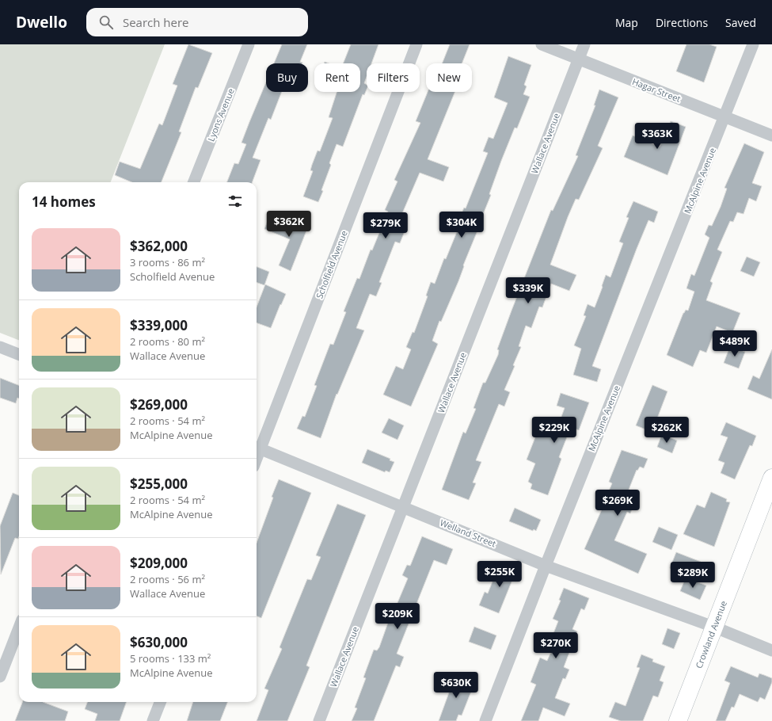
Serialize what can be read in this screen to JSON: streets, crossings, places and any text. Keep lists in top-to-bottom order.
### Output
{
  "streets": {
    "main road": ["Crowland Avenue"],
    "street": [
      "Hagar Street",
      "Lyons Avenue",
      "Wallace Avenue",
      "McAlpine Avenue",
      "Scholfield Avenue",
      "Welland Street"
    ]
  },
  "crossings": [
    ["Hagar Street", "Wallace Avenue"],
    ["Hagar Street", "McAlpine Avenue"],
    ["Wallace Avenue", "Welland Street"],
    ["McAlpine Avenue", "Welland Street"],
    ["Scholfield Avenue", "Welland Street"],
    ["Welland Street", "Crowland Avenue"]
  ],
  "page": {
    "header": "Dwello",
    "search": "Search here",
    "nav": ["Map", "Directions", "Saved"],
    "chip": [
      "Buy",
      "Rent",
      "Filters",
      "New"
    ],
    "price": [
      "$363K",
      "$362K",
      "$304K",
      "$279K",
      "$339K",
      "$489K",
      "$229K",
      "$262K",
      "$269K",
      "$255K",
      "$289K",
      "$209K",
      "$270K",
      "$630K"
    ],
    "heading": "14 homes",
    "list": [
      {
        "name": "$362,000",
        "note": "3 rooms · 86 m² · Scholfield Avenue"
      },
      {
        "name": "$339,000",
        "note": "2 rooms · 80 m² · Wallace Avenue"
      },
      {
        "name": "$269,000",
        "note": "2 rooms · 54 m² · McAlpine Avenue"
      },
      {
        "name": "$255,000",
        "note": "2 rooms · 54 m² · McAlpine Avenue"
      },
      {
        "name": "$209,000",
        "note": "2 rooms · 56 m² · Wallace Avenue"
      },
      {
        "name": "$630,000",
        "note": "5 rooms · 133 m² · McAlpine Avenue"
      }
    ]
  }
}
